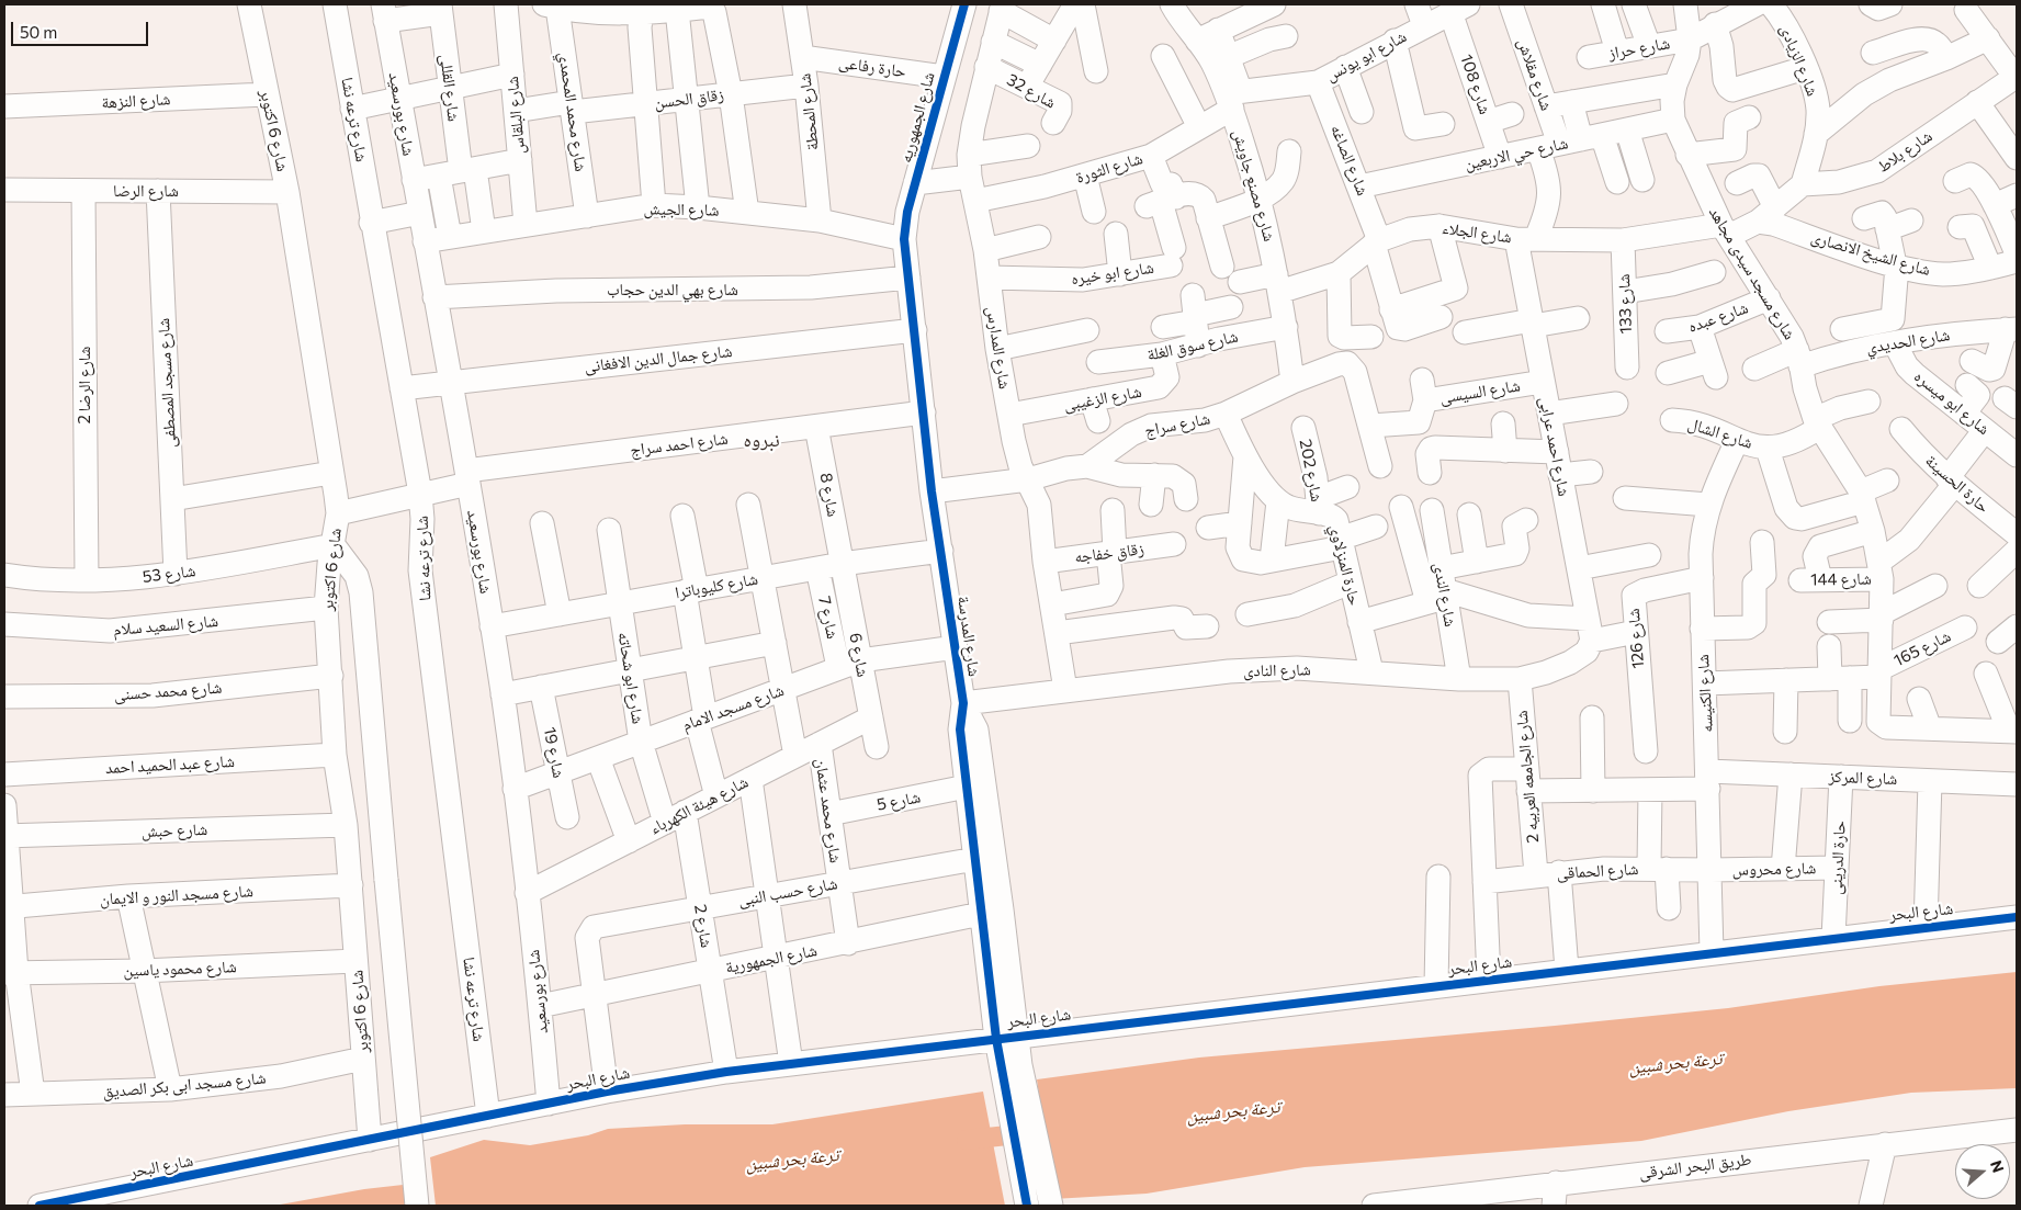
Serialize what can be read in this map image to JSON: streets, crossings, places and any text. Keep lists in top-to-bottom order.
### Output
{
  "streets": {
    "street": [
      "شارع حراز",
      "شارع ابو يونس",
      "شارع الزيادى",
      "حارة رفاعى",
      "شارع مقلاش",
      "شارع 108",
      "شارع القللى",
      "شارع 32",
      "زقاق الحسن",
      "شارع النزهة",
      "شارع محمد المحمدي",
      "شارع المحطة",
      "شارع بورسعيد",
      "شارع البلقاس",
      "شارع الجمهوريه",
      "شارع ترعه نشا",
      "شارع 6 اكتوبر",
      "شارع بلاط",
      "شارع حي الاربعين",
      "شارع الصاغه",
      "شارع الثورة",
      "شارع مصنع جاويش",
      "شارع الرضا",
      "شارع الجيش",
      "شارع الجلاء",
      "شارع الشيخ الانصارى",
      "شارع ابو خيره",
      "شارع مسجد سيدى مجاهد",
      "شارع بهي الدين حجاب",
      "شارع 133",
      "شارع عبده",
      "شارع الحديدي",
      "شارع سوق الغلة",
      "شارع المدارس",
      "شارع جمال الدين الافغانى",
      "شارع مسجد المصطفى",
      "شارع الرضا 2",
      "شارع السيسى",
      "شارع الزغيبى",
      "شارع ابو ميسره",
      "شارع سراج",
      "شارع الشال",
      "شارع احمد سراج",
      "شارع احمد عرابى",
      "شارع 202",
      "حارة الحسينة",
      "شارع 8",
      "زقاق خفاجه",
      "حارة المنزلاوي",
      "شارع 53",
      "شارع 144",
      "شارع كليوباترا",
      "شارع الندى",
      "شارع 7",
      "شارع السعيد سلام",
      "شارع المدرسة",
      "شارع 126",
      "شارع 165",
      "شارع 6",
      "شارع النادى",
      "شارع ابو شحاته",
      "شارع محمد حسنى",
      "شارع الكنيسه",
      "شارع مسجد الامام",
      "شارع 19",
      "شارع عبد الحميد احمد",
      "شارع الجامعه العربيه 2",
      "شارع المركز",
      "شارع 5",
      "شارع هيئة الكهرباء",
      "شارع محمد عثمان",
      "شارع حبش",
      "حارة الدرينى",
      "شارع محروس",
      "شارع الحماقى",
      "شارع حسب النبى",
      "شارع مسجد النور و الايمان",
      "شارع البحر",
      "شارع 2",
      "شارع الجمهورية",
      "شارع محمود ياسين",
      "شارع مسجد ابى بكر الصديق",
      "طريق البحر الشرقى"
    ]
  },
  "crossings": [
    ["شارع حراز", "شارع مسجد سيدى مجاهد"],
    ["شارع ابو يونس", "شارع 108"],
    ["شارع ابو يونس", "شارع الصاغه"],
    ["شارع ابو يونس", "شارع الثورة"],
    ["شارع ابو يونس", "شارع مصنع جاويش"],
    ["شارع الزيادى", "شارع بلاط"],
    ["حارة رفاعى", "شارع المحطة"],
    ["حارة رفاعى", "شارع الجمهوريه"],
    ["شارع مقلاش", "شارع حي الاربعين"],
    ["شارع 108", "شارع حي الاربعين"],
    ["شارع 32", "شارع المدارس"],
    ["زقاق الحسن", "شارع محمد المحمدي"],
    ["زقاق الحسن", "شارع المحطة"],
    ["زقاق الحسن", "شارع البلقاس"],
    ["شارع النزهة", "شارع 6 اكتوبر"],
    ["شارع محمد المحمدي", "شارع الجيش"],
    ["شارع المحطة", "شارع الجيش"],
    ["شارع بورسعيد", "شارع الجيش"],
    ["شارع بورسعيد", "شارع بهي الدين حجاب"],
    ["شارع بورسعيد", "شارع جمال الدين الافغانى"],
    ["شارع بورسعيد", "شارع احمد سراج"],
    ["شارع بورسعيد", "شارع كليوباترا"],
    ["شارع بورسعيد", "شارع مسجد الامام"],
    ["شارع بورسعيد", "شارع هيئة الكهرباء"],
    ["شارع بورسعيد", "شارع البحر"],
    ["شارع بورسعيد", "شارع الجمهورية"],
    ["شارع البلقاس", "شارع الجيش"],
    ["شارع الجمهوريه", "شارع الجيش"],
    ["شارع الجمهوريه", "شارع المدرسة"],
    ["شارع ترعه نشا", "شارع جمال الدين الافغانى"],
    ["شارع ترعه نشا", "شارع احمد سراج"],
    ["شارع ترعه نشا", "شارع البحر"],
    ["شارع 6 اكتوبر", "شارع الرضا"],
    ["شارع 6 اكتوبر", "شارع احمد سراج"],
    ["شارع 6 اكتوبر", "شارع 53"],
    ["شارع 6 اكتوبر", "شارع السعيد سلام"],
    ["شارع 6 اكتوبر", "شارع محمد حسنى"],
    ["شارع 6 اكتوبر", "شارع عبد الحميد احمد"],
    ["شارع 6 اكتوبر", "شارع حبش"],
    ["شارع 6 اكتوبر", "شارع مسجد النور و الايمان"],
    ["شارع 6 اكتوبر", "شارع البحر"],
    ["شارع 6 اكتوبر", "شارع محمود ياسين"],
    ["شارع 6 اكتوبر", "شارع مسجد ابى بكر الصديق"],
    ["شارع حي الاربعين", "شارع الصاغه"],
    ["شارع حي الاربعين", "شارع مسجد سيدى مجاهد"],
    ["شارع الصاغه", "شارع الجلاء"],
    ["شارع الثورة", "شارع مصنع جاويش"],
    ["شارع الثورة", "شارع المدارس"],
    ["شارع مصنع جاويش", "شارع الجلاء"],
    ["شارع مصنع جاويش", "شارع سوق الغلة"],
    ["شارع مصنع جاويش", "شارع سراج"],
    ["شارع الرضا", "شارع مسجد المصطفى"],
    ["شارع الرضا", "شارع الرضا 2"],
    ["شارع الجيش", "شارع المدرسة"],
    ["شارع الجلاء", "شارع مسجد سيدى مجاهد"],
    ["شارع الجلاء", "شارع 133"],
    ["شارع الجلاء", "شارع احمد عرابى"],
    ["شارع ابو خيره", "شارع المدارس"],
    ["شارع مسجد سيدى مجاهد", "شارع عبده"],
    ["شارع مسجد سيدى مجاهد", "شارع الحديدي"],
    ["شارع مسجد سيدى مجاهد", "شارع 144"],
    ["شارع مسجد سيدى مجاهد", "شارع 165"],
    ["شارع بهي الدين حجاب", "شارع المدرسة"],
    ["شارع الحديدي", "شارع ابو ميسره"],
    ["شارع سوق الغلة", "شارع الزغيبى"],
    ["شارع المدارس", "شارع الزغيبى"],
    ["شارع المدارس", "شارع سراج"],
    ["شارع المدارس", "زقاق خفاجه"],
    ["شارع المدارس", "شارع النادى"],
    ["شارع جمال الدين الافغانى", "شارع المدرسة"],
    ["شارع مسجد المصطفى", "شارع 53"],
    ["شارع الرضا 2", "شارع 53"],
    ["شارع السيسى", "شارع سراج"],
    ["شارع السيسى", "شارع احمد عرابى"],
    ["شارع سراج", "شارع المدرسة"],
    ["شارع الشال", "شارع الكنيسه"],
    ["شارع احمد سراج", "شارع 8"],
    ["شارع احمد سراج", "شارع المدرسة"],
    ["شارع احمد عرابى", "شارع النادى"],
    ["شارع 202", "حارة المنزلاوي"],
    ["شارع 8", "شارع كليوباترا"],
    ["شارع 8", "شارع 6"],
    ["حارة المنزلاوي", "شارع النادى"],
    ["شارع كليوباترا", "شارع 7"],
    ["شارع كليوباترا", "شارع المدرسة"],
    ["شارع كليوباترا", "شارع 6"],
    ["شارع كليوباترا", "شارع ابو شحاته"],
    ["شارع الندى", "شارع النادى"],
    ["شارع 7", "شارع 6"],
    ["شارع 7", "شارع مسجد الامام"],
    ["شارع المدرسة", "شارع النادى"],
    ["شارع المدرسة", "شارع مسجد الامام"],
    ["شارع المدرسة", "شارع 5"],
    ["شارع المدرسة", "شارع حسب النبى"],
    ["شارع المدرسة", "شارع البحر"],
    ["شارع المدرسة", "شارع الجمهورية"],
    ["شارع 126", "شارع الكنيسه"],
    ["شارع 6", "شارع مسجد الامام"],
    ["شارع 6", "شارع هيئة الكهرباء"],
    ["شارع النادى", "شارع الجامعه العربيه 2"],
    ["شارع ابو شحاته", "شارع مسجد الامام"],
    ["شارع ابو شحاته", "شارع هيئة الكهرباء"],
    ["شارع الكنيسه", "شارع المركز"],
    ["شارع الكنيسه", "شارع محروس"],
    ["شارع الكنيسه", "شارع الحماقى"],
    ["شارع الكنيسه", "شارع البحر"],
    ["شارع مسجد الامام", "شارع 19"],
    ["شارع الجامعه العربيه 2", "شارع المركز"],
    ["شارع الجامعه العربيه 2", "شارع الحماقى"],
    ["شارع المركز", "حارة الدرينى"],
    ["شارع المركز", "شارع الحماقى"],
    ["شارع 5", "شارع محمد عثمان"],
    ["شارع هيئة الكهرباء", "شارع محمد عثمان"],
    ["شارع هيئة الكهرباء", "شارع 2"],
    ["شارع محمد عثمان", "شارع حسب النبى"],
    ["شارع محمد عثمان", "شارع الجمهورية"],
    ["حارة الدرينى", "شارع محروس"],
    ["حارة الدرينى", "شارع البحر"],
    ["شارع محروس", "شارع الحماقى"],
    ["شارع حسب النبى", "شارع 2"],
    ["شارع حسب النبى", "شارع الجمهورية"],
    ["شارع البحر", "شارع 2"],
    ["شارع 2", "شارع الجمهورية"]
  ],
  "districts": ["نبروه"],
  "water": ["ترعة بحر شبين"],
  "scale_bar": "50 m",
  "north": "right"
}
